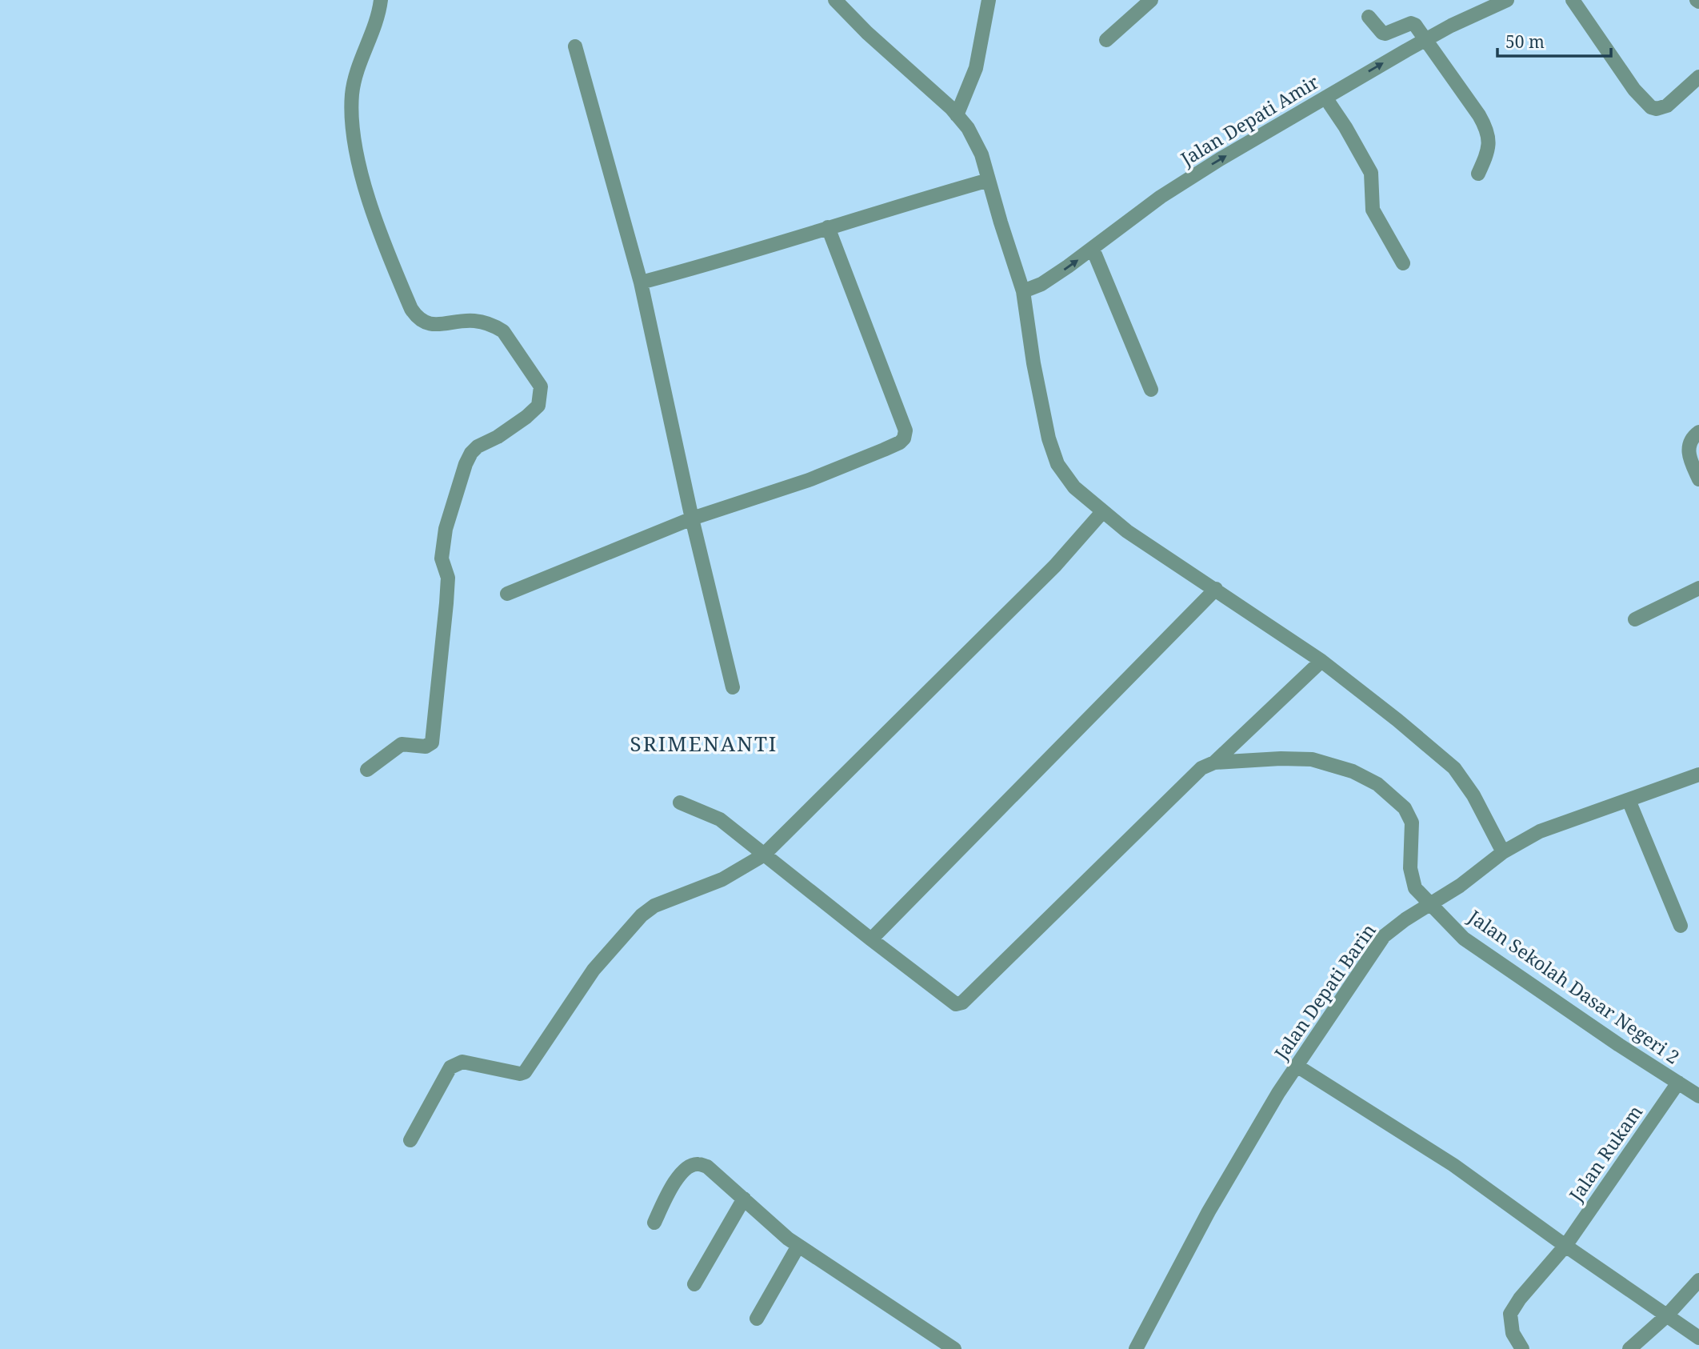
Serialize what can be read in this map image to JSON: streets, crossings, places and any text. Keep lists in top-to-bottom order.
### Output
{
  "streets": {
    "street": [
      "Jalan Depati Amir",
      "Jalan Sekolah Dasar Negeri 2",
      "Jalan Depati Barin",
      "Jalan Rukam"
    ]
  },
  "crossings": [
    ["Jalan Sekolah Dasar Negeri 2", "Jalan Depati Barin"],
    ["Jalan Sekolah Dasar Negeri 2", "Jalan Rukam"]
  ],
  "one_way": ["Jalan Depati Amir"],
  "districts": ["SRIMENANTI"],
  "scale_bar": "50 m"
}
